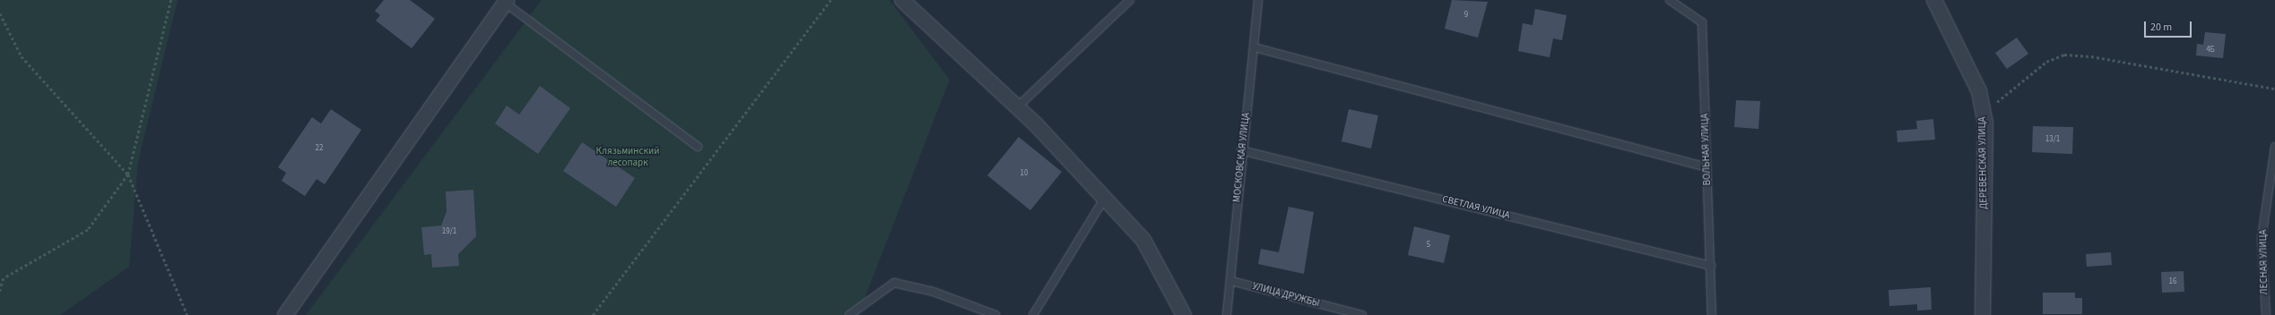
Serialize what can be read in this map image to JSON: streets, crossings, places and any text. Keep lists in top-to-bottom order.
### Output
{
  "streets": {
    "street": ["ДЕРЕВЕНСКАЯ УЛИЦА"],
    "lane": [
      "ВОЛЬНАЯ УЛИЦА",
      "МОСКОВСКАЯ УЛИЦА",
      "СВЕТЛАЯ УЛИЦА",
      "ЛЕСНАЯ УЛИЦА",
      "УЛИЦА ДРУЖБЫ"
    ]
  },
  "crossings": [
    ["ВОЛЬНАЯ УЛИЦА", "СВЕТЛАЯ УЛИЦА"],
    ["МОСКОВСКАЯ УЛИЦА", "СВЕТЛАЯ УЛИЦА"],
    ["МОСКОВСКАЯ УЛИЦА", "УЛИЦА ДРУЖБЫ"]
  ],
  "parks": ["Клязьминский лесопарк"],
  "house_numbers": [
    "9",
    "4Б",
    "13/1",
    "22",
    "10",
    "19/1",
    "5",
    "16"
  ],
  "scale_bar": "20 m"
}
